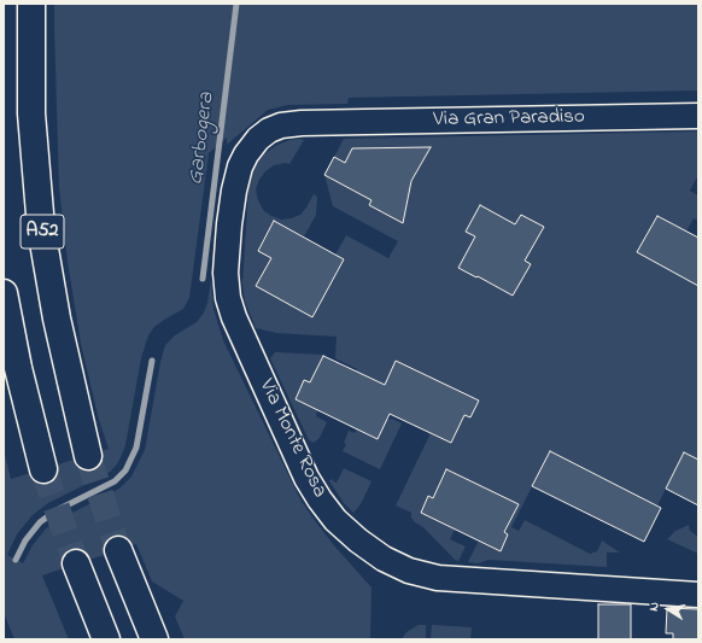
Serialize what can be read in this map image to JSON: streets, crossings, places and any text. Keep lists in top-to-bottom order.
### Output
{
  "streets": {
    "highway": ["A52"],
    "street": ["Via Gran Paradiso", "Via Monte Rosa"]
  },
  "crossings": [
    ["Via Gran Paradiso", "Via Monte Rosa"]
  ],
  "water": ["Garbogera"],
  "north": "left"
}
